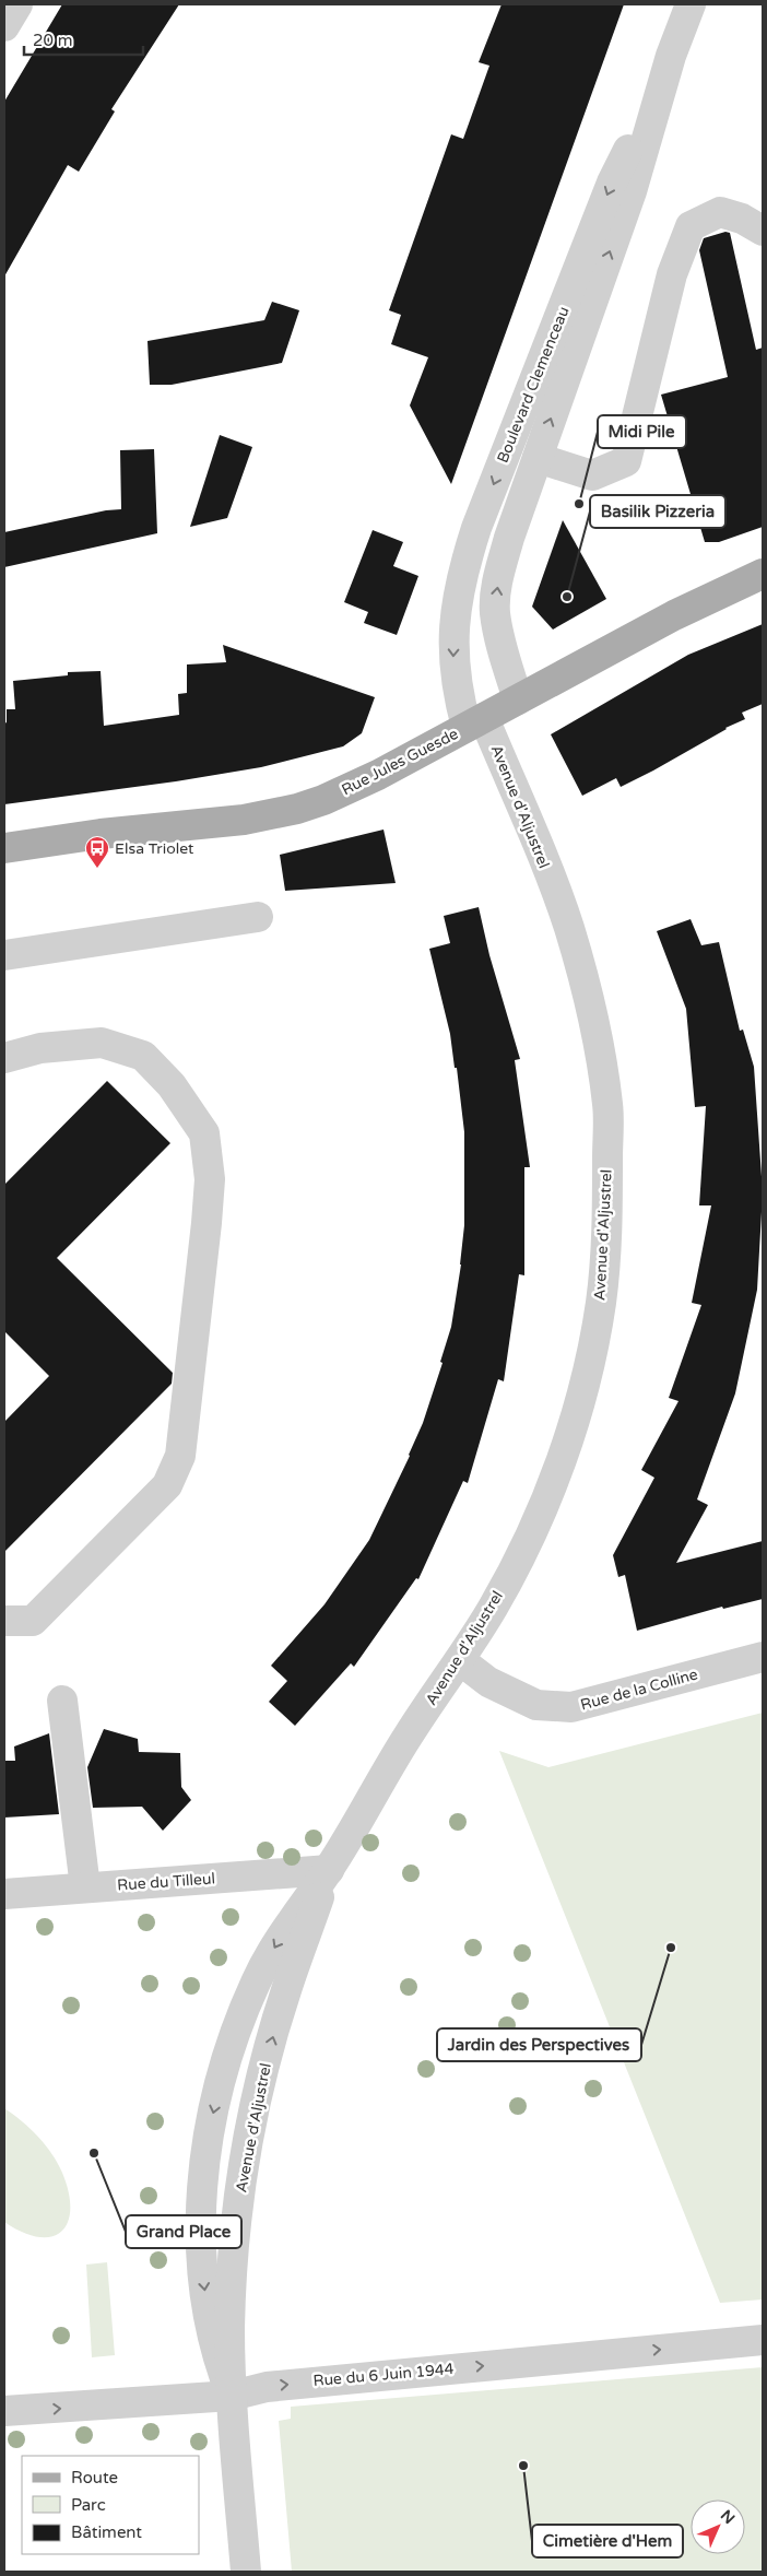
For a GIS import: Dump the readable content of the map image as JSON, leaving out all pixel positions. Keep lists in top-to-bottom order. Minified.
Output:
{"streets":{"main road":["Rue Jules Guesde"],"street":["Boulevard Clemenceau","Avenue d'Aljustrel","Rue de la Colline","Rue du Tilleul","Rue du 6 Juin 1944"]},"crossings":[["Boulevard Clemenceau","Rue Jules Guesde"],["Boulevard Clemenceau","Avenue d'Aljustrel"],["Rue Jules Guesde","Avenue d'Aljustrel"],["Avenue d'Aljustrel","Rue de la Colline"],["Avenue d'Aljustrel","Rue du Tilleul"],["Avenue d'Aljustrel","Rue du 6 Juin 1944"]],"one_way":["Rue du 6 Juin 1944"],"places":{"other":["Midi Pile","Basilik Pizzeria","Jardin des Perspectives","Grand Place","Cimetière d'Hem"],"bus stop":["Elsa Triolet"]},"legend":["Route","Parc","Bâtiment"],"scale_bar":"20 m","north":"top right"}
